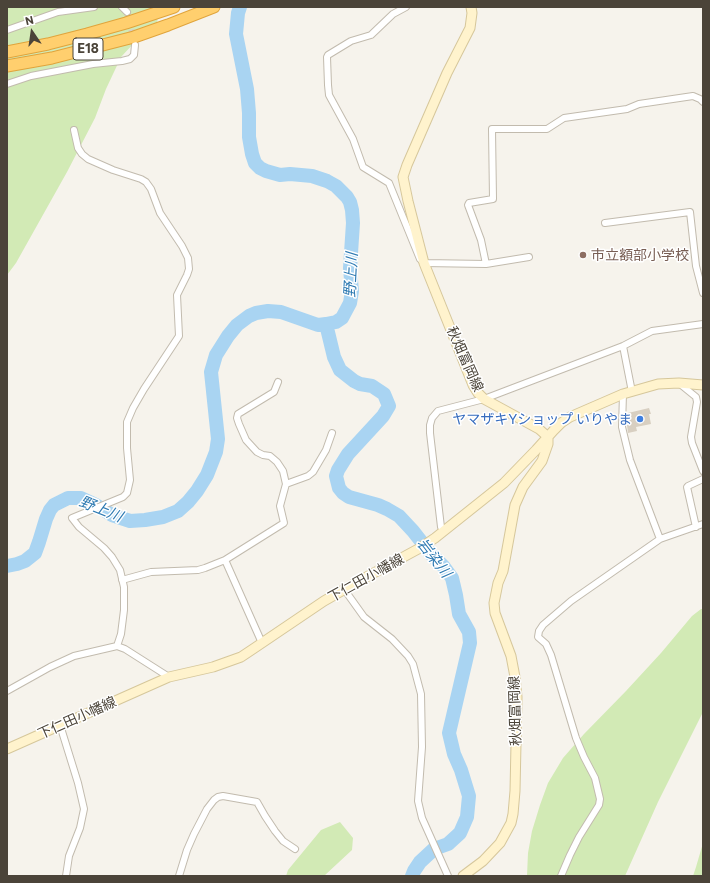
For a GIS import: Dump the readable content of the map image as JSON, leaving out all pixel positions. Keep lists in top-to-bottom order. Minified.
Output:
{"streets":{"highway":["E18"],"main road":["秋畑富岡線","下仁田小幡線"]},"crossings":[["秋畑富岡線","下仁田小幡線"]],"water":["野上川","岩染川"],"places":["市立額部小学校","ヤマザキYショップ いりやま"],"north":"top"}
